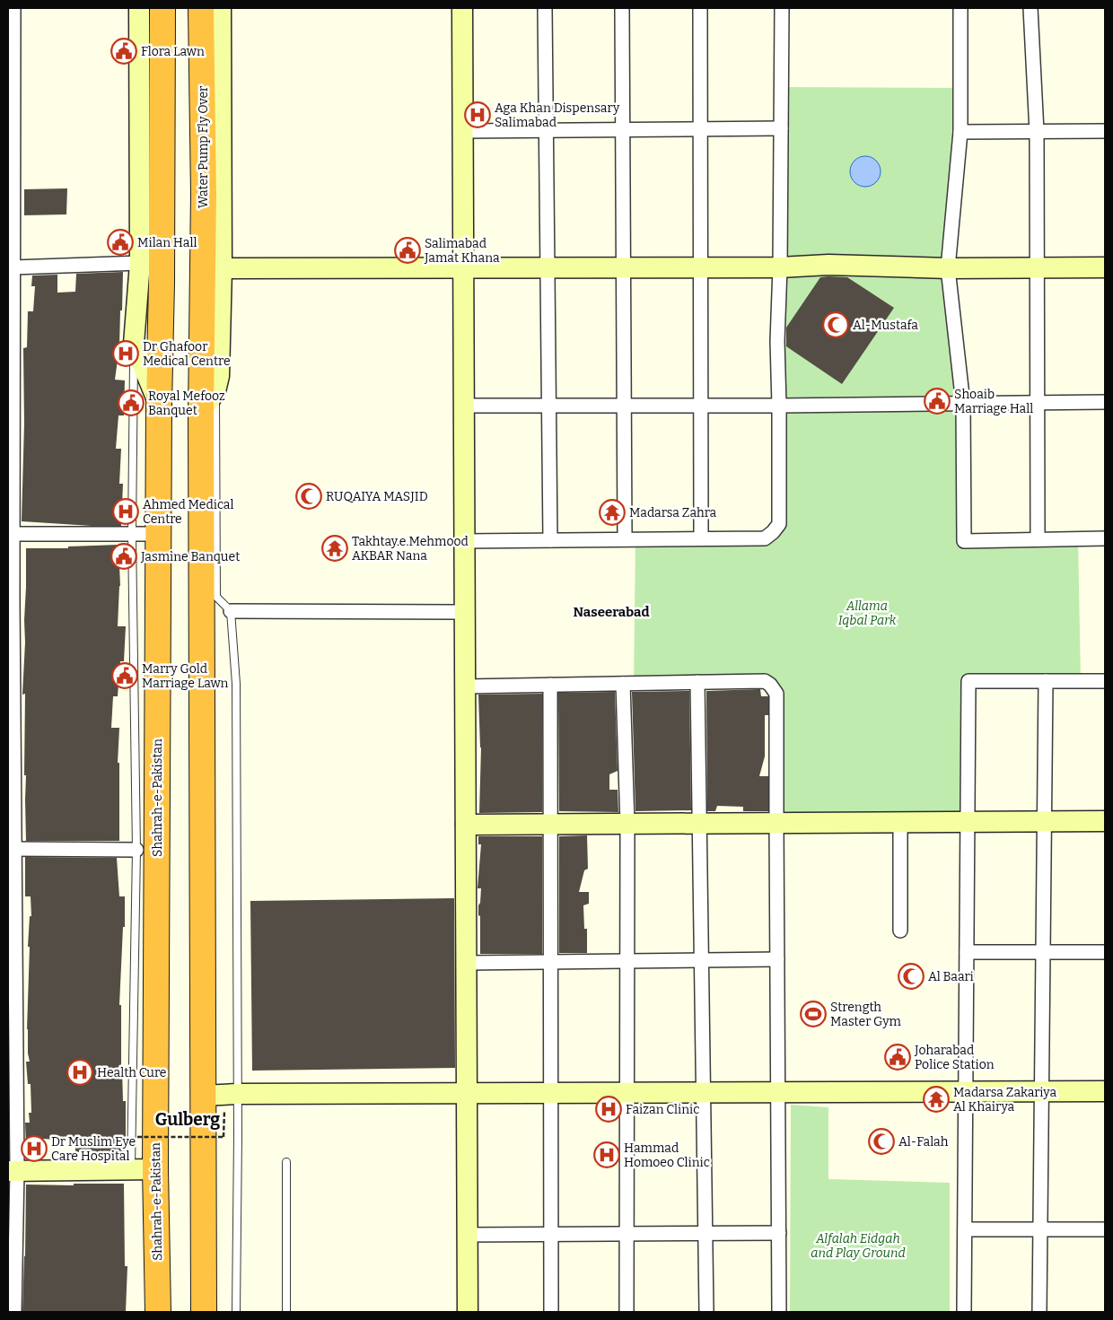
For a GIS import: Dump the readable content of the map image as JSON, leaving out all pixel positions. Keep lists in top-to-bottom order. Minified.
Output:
{"streets":{"highway":["Water Pump Fly Over","Shahrah-e-Pakistan"]},"districts":["Naseerabad","Gulberg"],"parks":["Allama Iqbal Park","Alfalah Eidgah and Play Ground"],"places":{"public building":["Flora Lawn","Milan Hall","Salimabad Jamat Khana","Shoaib Marriage Hall","Royal Mefooz Banquet","Jasmine Banquet","Marry Gold Marriage Lawn","Joharabad Police Station"],"hospital":["Aga Khan Dispensary Salimabad","Dr Ghafoor Medical Centre","Ahmed Medical Centre","Health Cure","Faizan Clinic","Dr Muslim Eye Care Hospital","Hammad Homoeo Clinic"],"mosque":["Al-Mustafa","RUQAIYA MASJID","Al Baari","Al-Falah"],"temple":["Madarsa Zahra","Takhtay.e.Mehmood AKBAR Nana","Madarsa Zakariya Al Khairya"],"sports":["Strength Master Gym"]}}
